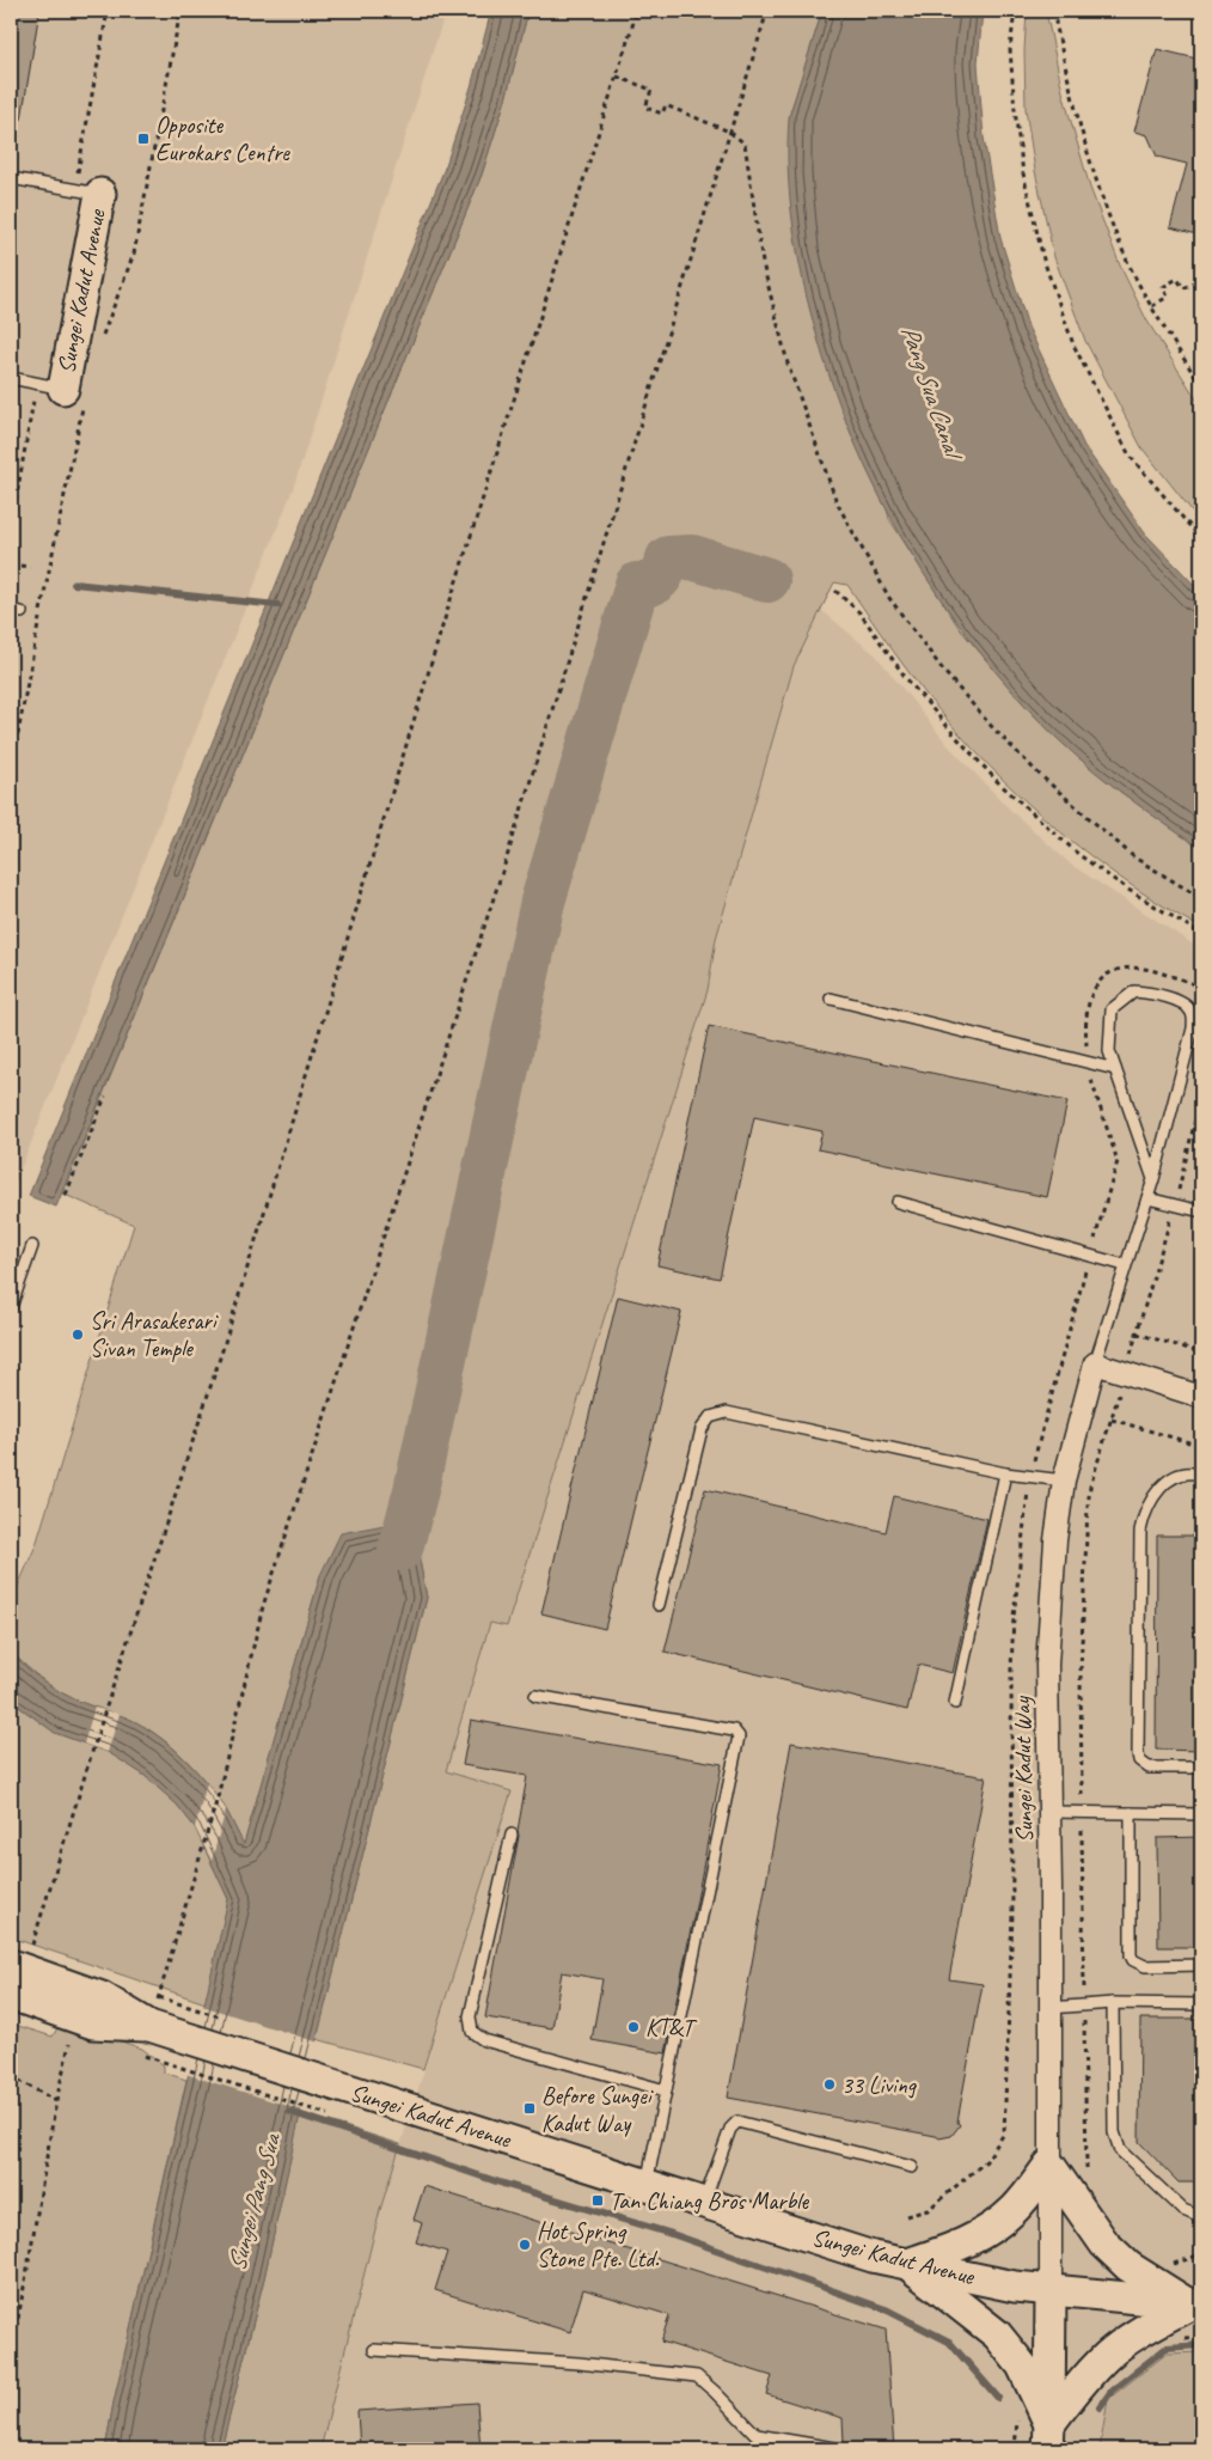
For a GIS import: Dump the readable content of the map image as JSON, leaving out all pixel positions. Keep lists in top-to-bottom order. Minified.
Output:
{"streets":{"street":["Sungei Kadut Avenue","Sungei Kadut Way"]},"crossings":[["Sungei Kadut Avenue","Sungei Kadut Way"]],"water":["Pang Sua Canal","Sungei Pang Sua"],"places":{"transit":["Opposite Eurokars Centre","Before Sungei Kadut Way","Tan Chiang Bros Marble"],"other":["Sri Arasakesari Sivan Temple","KT&T","33 Living","Hot Spring Stone Pte. Ltd."]}}
